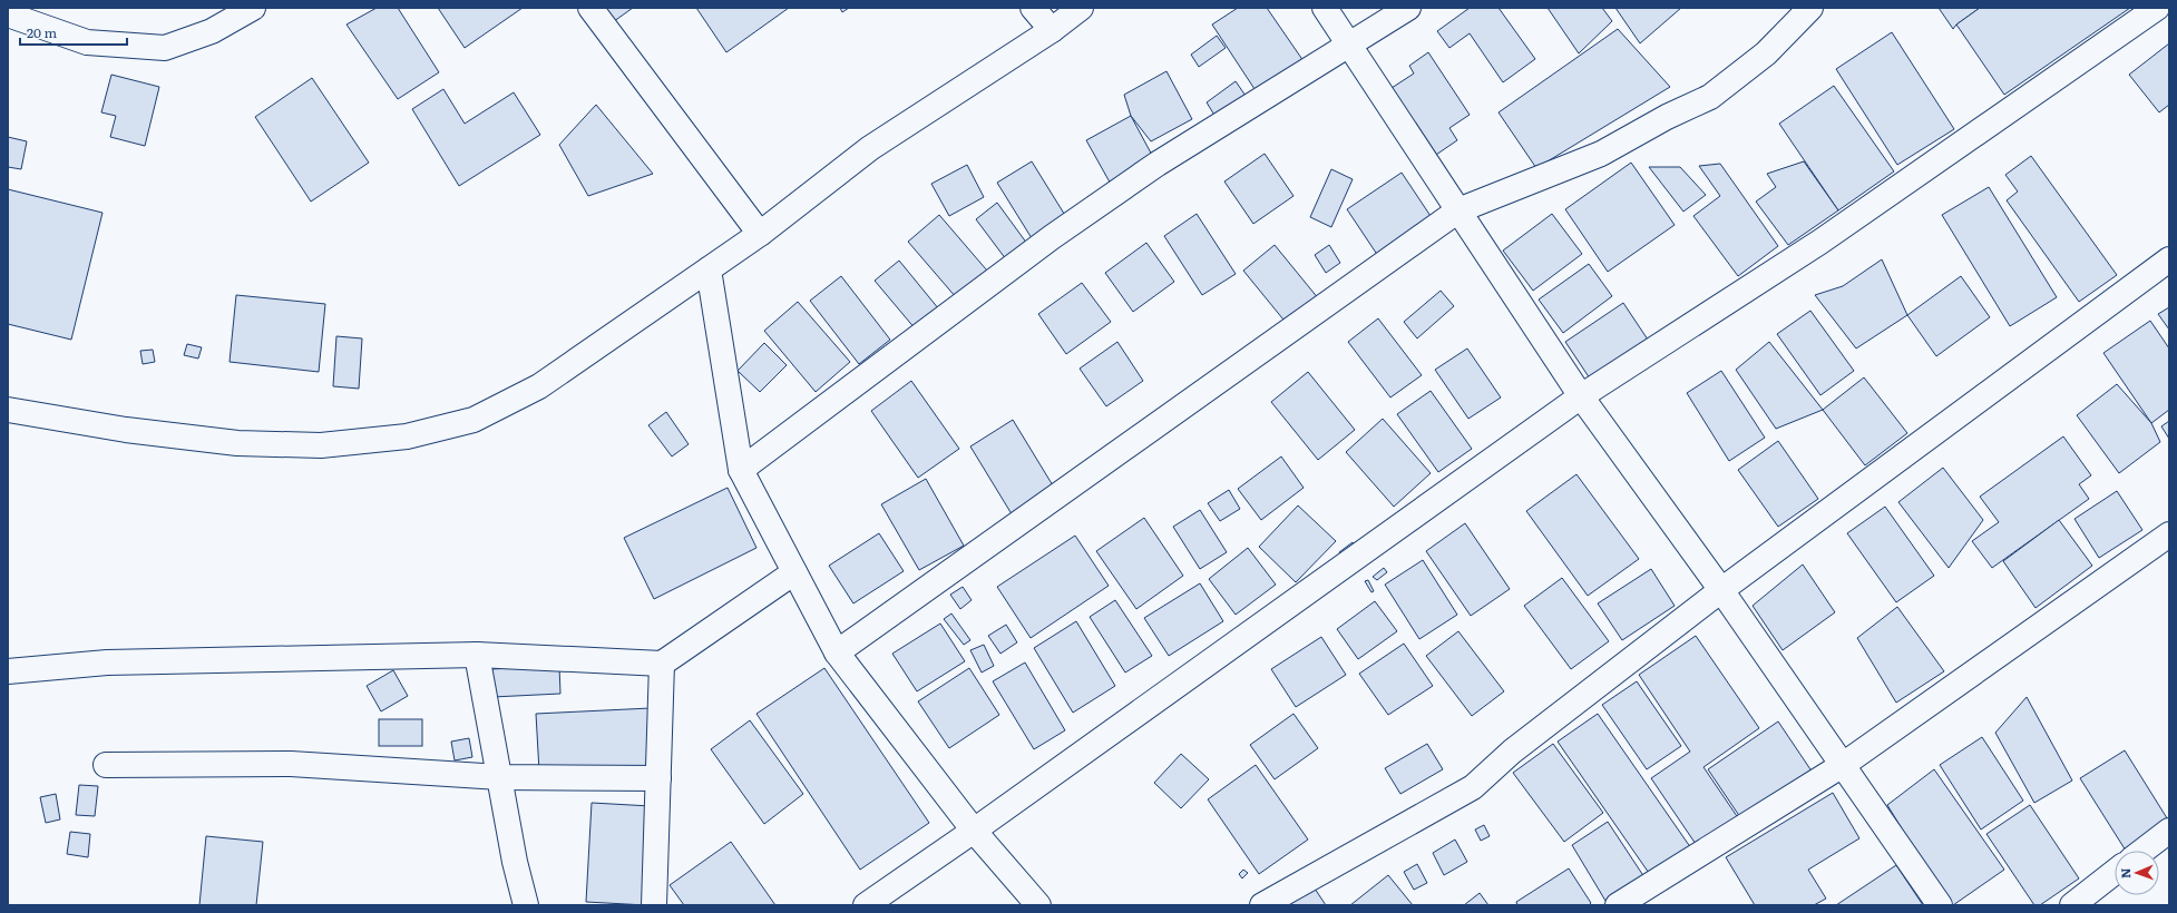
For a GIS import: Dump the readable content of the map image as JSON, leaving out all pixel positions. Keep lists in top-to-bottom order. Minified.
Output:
{"scale_bar":"20 m","north":"left"}
